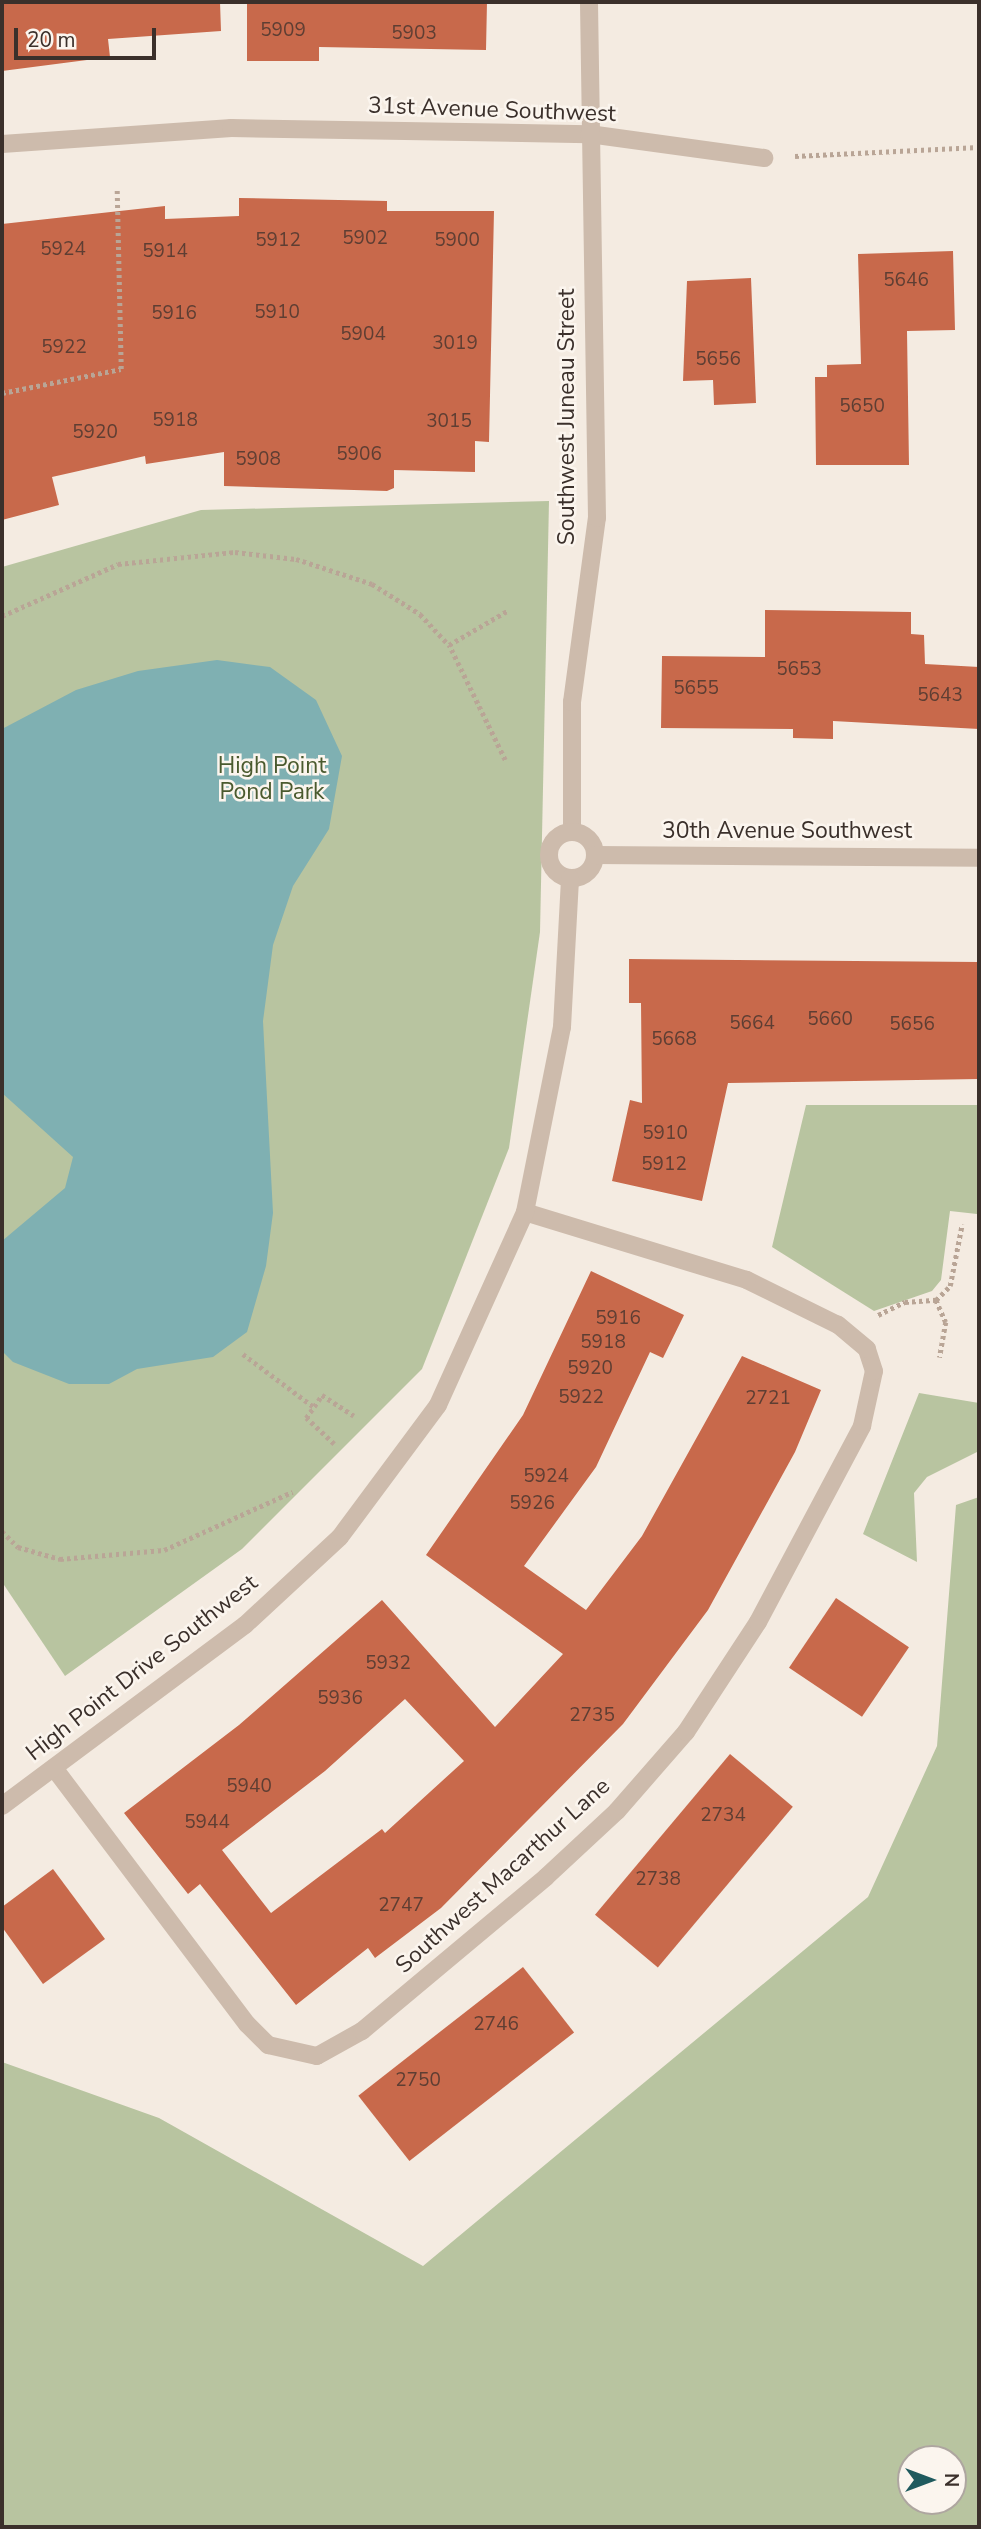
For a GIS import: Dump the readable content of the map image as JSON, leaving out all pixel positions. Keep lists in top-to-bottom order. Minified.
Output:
{"streets":{"street":["31st Avenue Southwest","Southwest Juneau Street","30th Avenue Southwest","High Point Drive Southwest","Southwest Macarthur Lane"]},"crossings":[["31st Avenue Southwest","Southwest Juneau Street"],["Southwest Juneau Street","30th Avenue Southwest"],["Southwest Juneau Street","High Point Drive Southwest"],["30th Avenue Southwest","High Point Drive Southwest"],["High Point Drive Southwest","Southwest Macarthur Lane"]],"parks":["High Point Pond Park"],"house_numbers":["5909","5903","5902","5912","5900","5924","5914","5646","5910","5916","5904","3019","5922","5656","5650","5918","3015","5920","5906","5908","5653","5655","5643","5660","5664","5656","5668","5910","5912","5916","5918","5920","5922","2721","5924","5926","5932","5936","2735","5940","2734","5944","2738","2747","2746","2750"],"scale_bar":"20 m","north":"right"}
